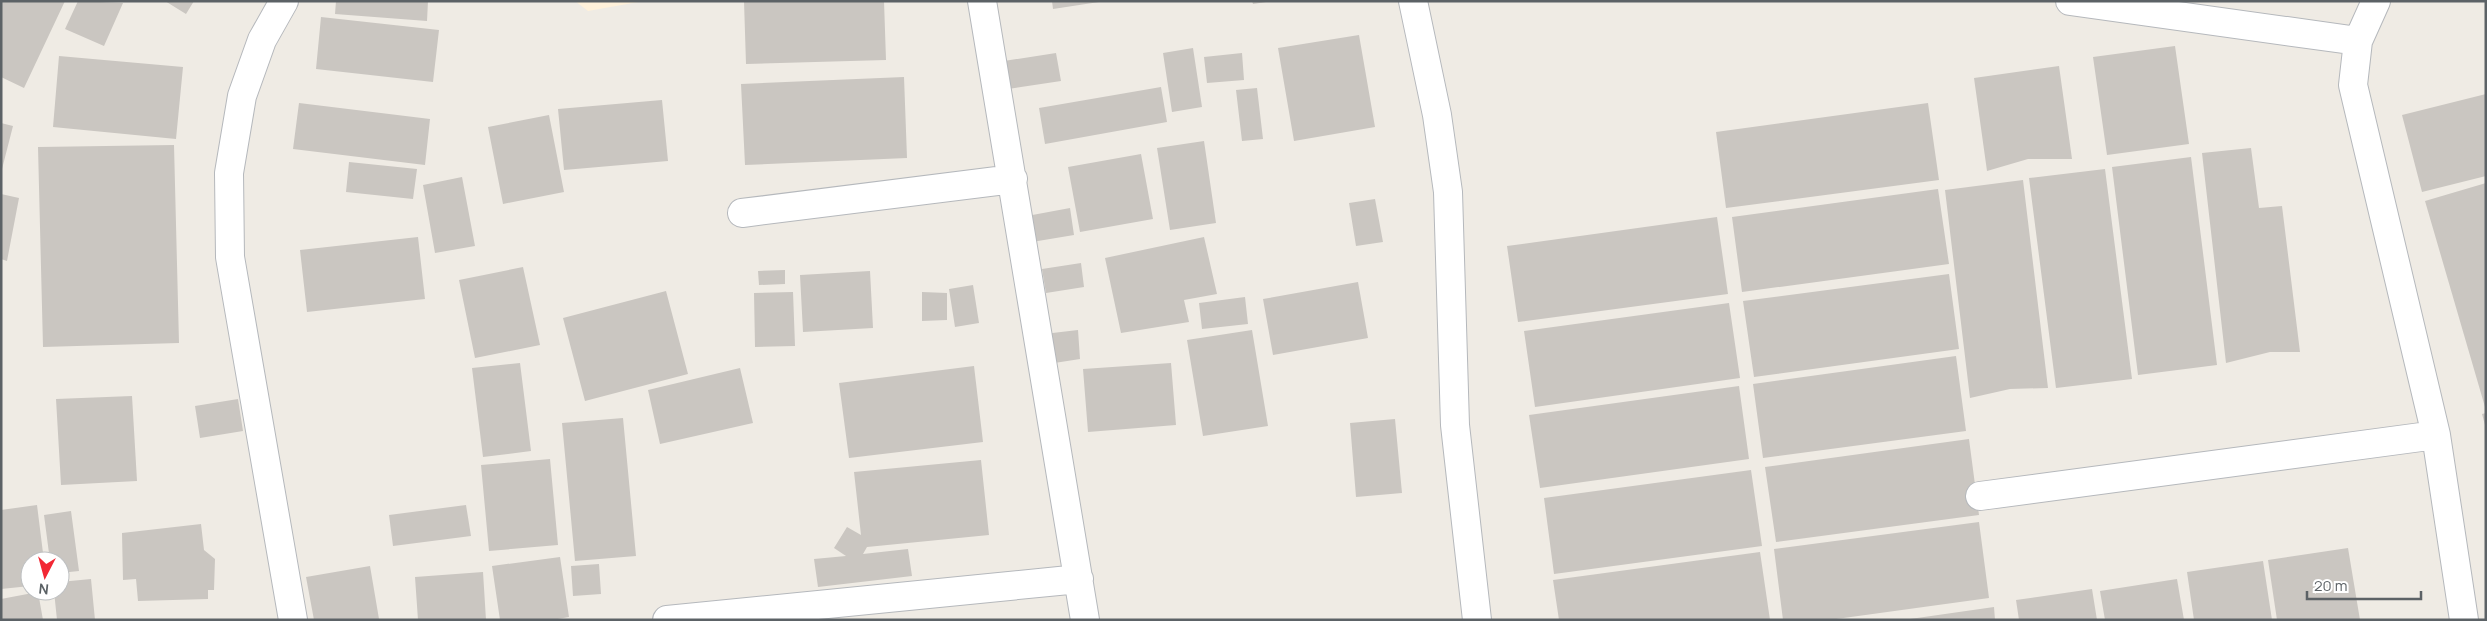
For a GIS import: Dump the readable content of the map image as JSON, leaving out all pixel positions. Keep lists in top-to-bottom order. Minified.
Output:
{"scale_bar":"20 m","north":"bottom"}
